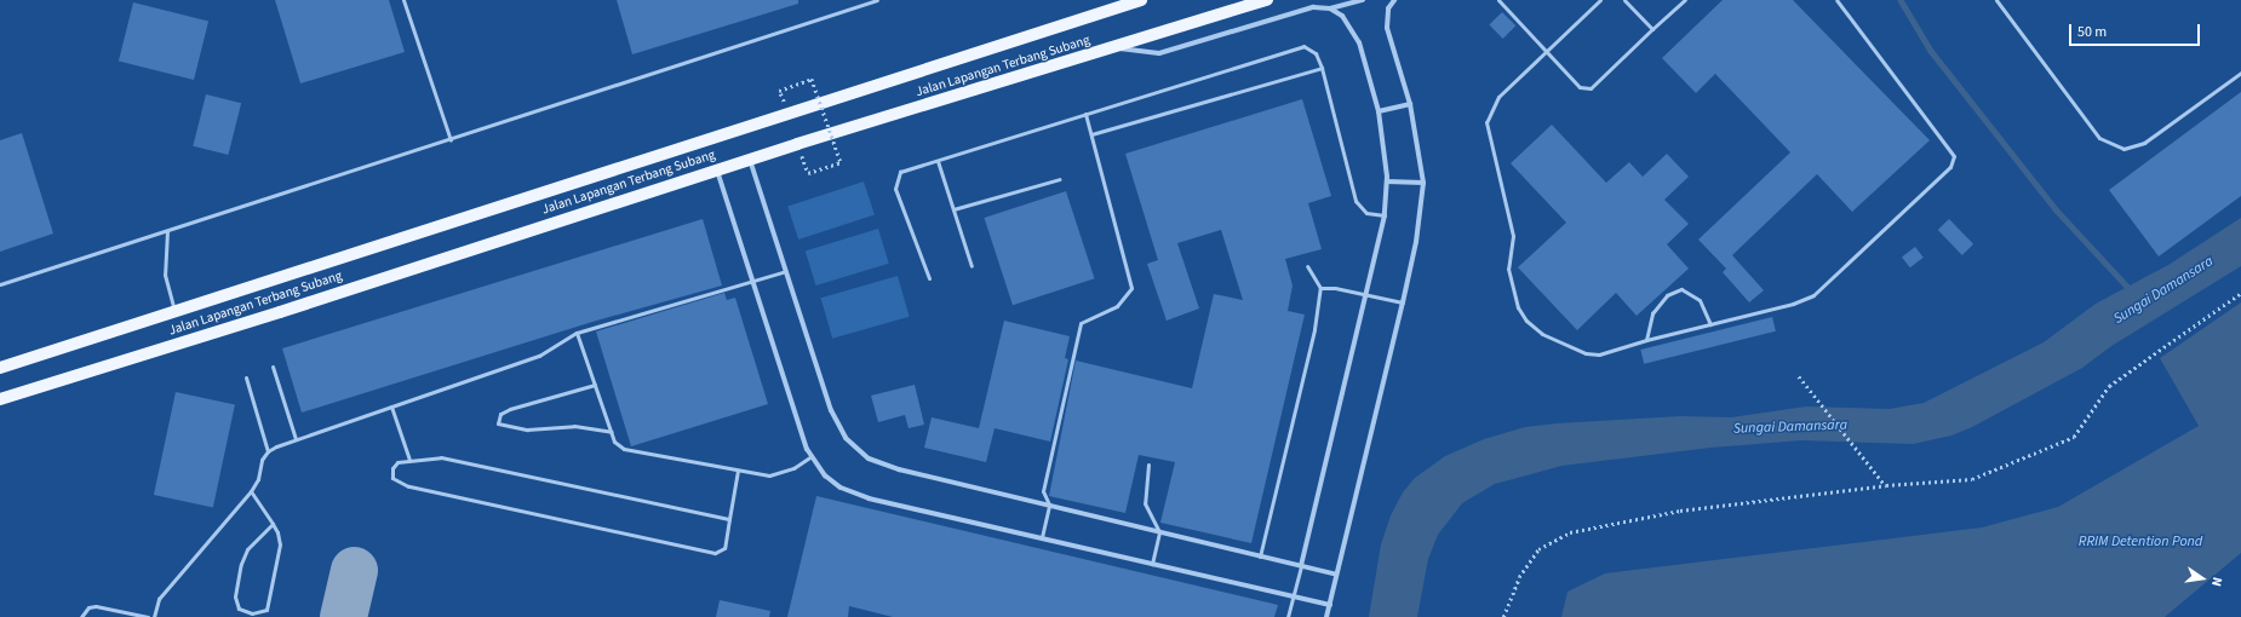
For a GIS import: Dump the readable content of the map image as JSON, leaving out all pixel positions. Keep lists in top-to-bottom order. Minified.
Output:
{"streets":{"main road":["Jalan Lapangan Terbang Subang"]},"water":["Sungai Damansara","RRIM Detention Pond"],"scale_bar":"50 m","north":"right"}
